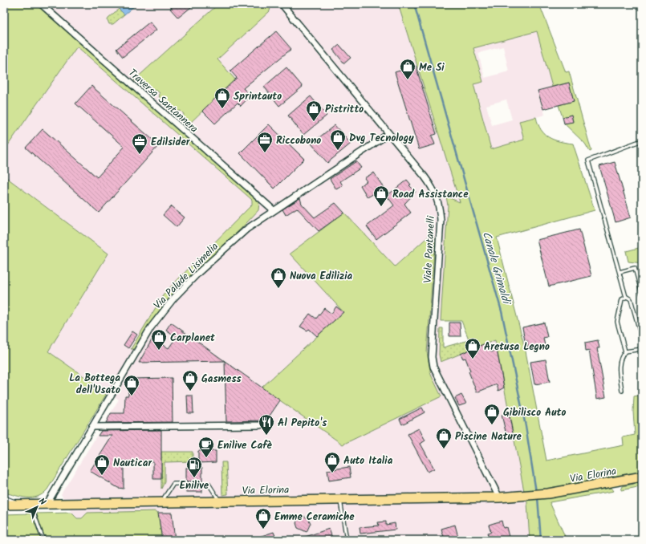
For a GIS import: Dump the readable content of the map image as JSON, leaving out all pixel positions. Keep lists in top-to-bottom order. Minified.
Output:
{"streets":{"main road":["Via Elorina"],"street":["Traversa Santannera","Viale Pantanelli","Via Palude Lisimelia"]},"crossings":[["Traversa Santannera","Via Palude Lisimelia"],["Viale Pantanelli","Via Palude Lisimelia"],["Viale Pantanelli","Via Elorina"],["Via Palude Lisimelia","Via Elorina"]],"water":["Canale Grimaldi"],"places":{"shop":["Me Si","Sprintauto","Pistritto","Dvg Tecnology","Road Assistance","Nuova Edilizia","Carplanet","Aretusa Legno","Gasmess","La Bottega dell'Usato","Gibilisco Auto","Piscine Nature","Auto Italia","Nauticar","Emme Ceramiche"],"office":["Riccobono","Edilsider"],"restaurant":["Al Pepito's"],"cafe":["Enilive Cafè"],"fuel station":["Enilive"]},"north":"top right"}
